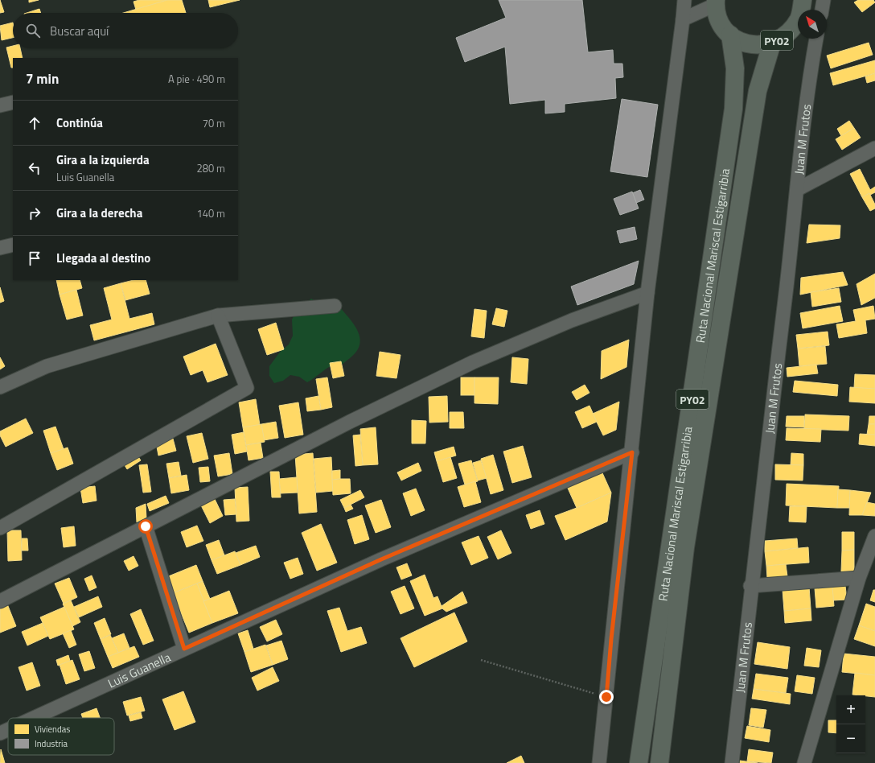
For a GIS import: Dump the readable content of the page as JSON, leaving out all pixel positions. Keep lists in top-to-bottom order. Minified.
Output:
{"streets":{"highway":["PY02","Ruta Nacional Mariscal Estigarribia"],"street":["Juan M Frutos","Luis Guanella"]},"crossings":[["PY02","Ruta Nacional Mariscal Estigarribia"]],"legend":["Viviendas","Industria"],"north":"top left","page":{"search":"Buscar aquí","heading":["7 min","A pie · 490 m"],"list":[["Continúa","70 m"],["Gira a la izquierda","Luis Guanella","280 m"],["Gira a la derecha","140 m"],"Llegada al destino"],"map_buttons":["+","−"]}}
